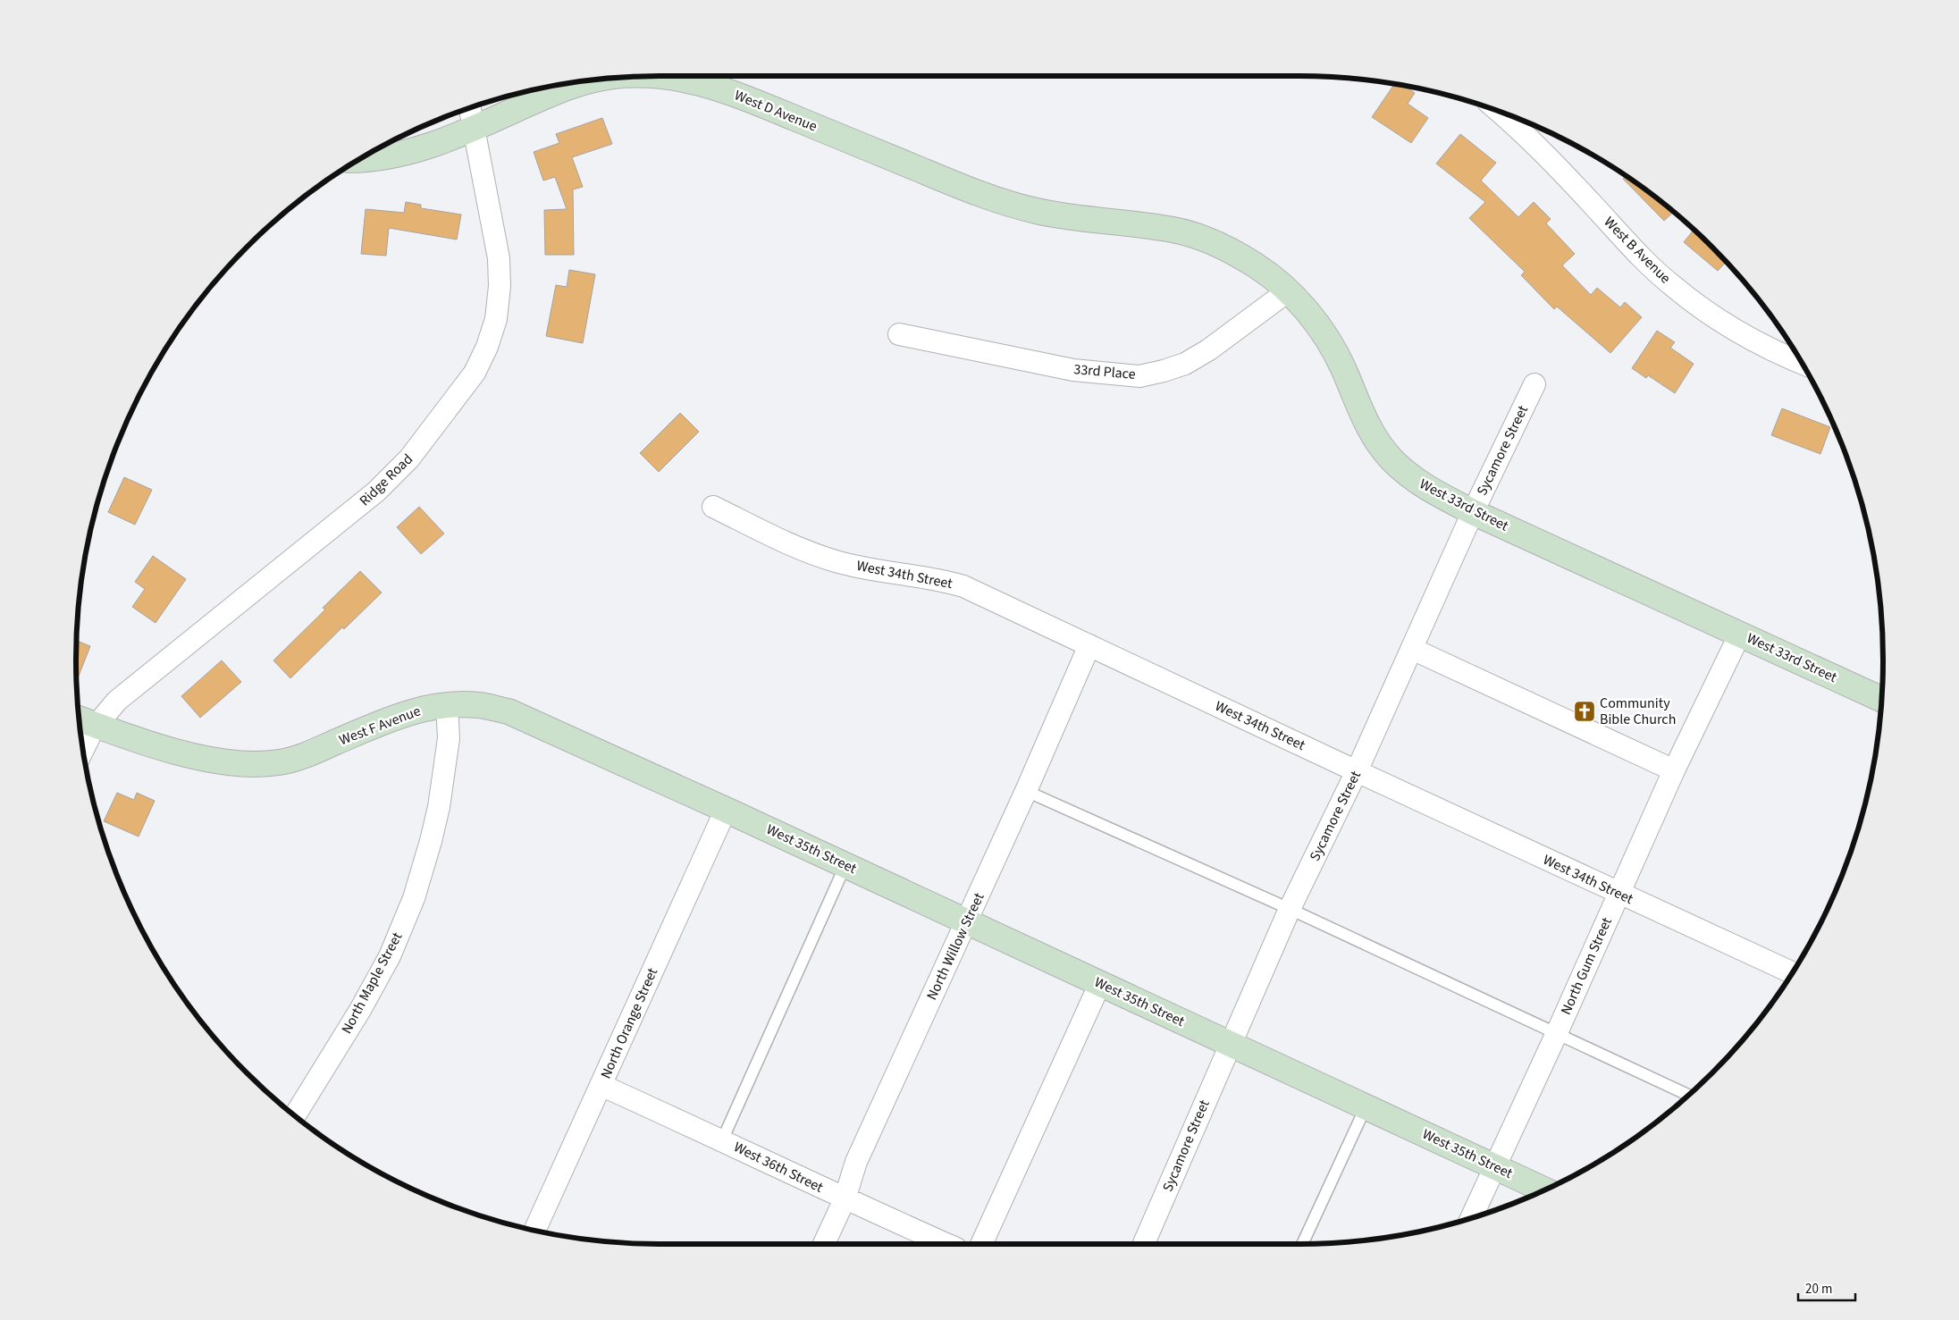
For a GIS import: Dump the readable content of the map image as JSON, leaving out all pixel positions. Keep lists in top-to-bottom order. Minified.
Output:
{"streets":{"street":["West D Avenue","West B Avenue","33rd Place","Sycamore Street","Ridge Road","West 33rd Street","West 34th Street","West F Avenue","West 35th Street","North Willow Street","North Gum Street","North Maple Street","North Orange Street","West 36th Street"]},"crossings":[["West D Avenue","Ridge Road"],["West D Avenue","West 33rd Street"],["33rd Place","West 33rd Street"],["Sycamore Street","West 33rd Street"],["Sycamore Street","West 34th Street"],["Sycamore Street","West 35th Street"],["Ridge Road","West F Avenue"],["West 33rd Street","North Gum Street"],["West 34th Street","North Willow Street"],["West 34th Street","North Gum Street"],["West F Avenue","West 35th Street"],["West F Avenue","North Maple Street"],["West F Avenue","North Orange Street"],["West 35th Street","North Willow Street"],["West 35th Street","North Gum Street"],["West 35th Street","North Orange Street"],["North Willow Street","West 36th Street"],["North Orange Street","West 36th Street"]],"places":{"church":["Community Bible Church"]},"scale_bar":"20 m"}
